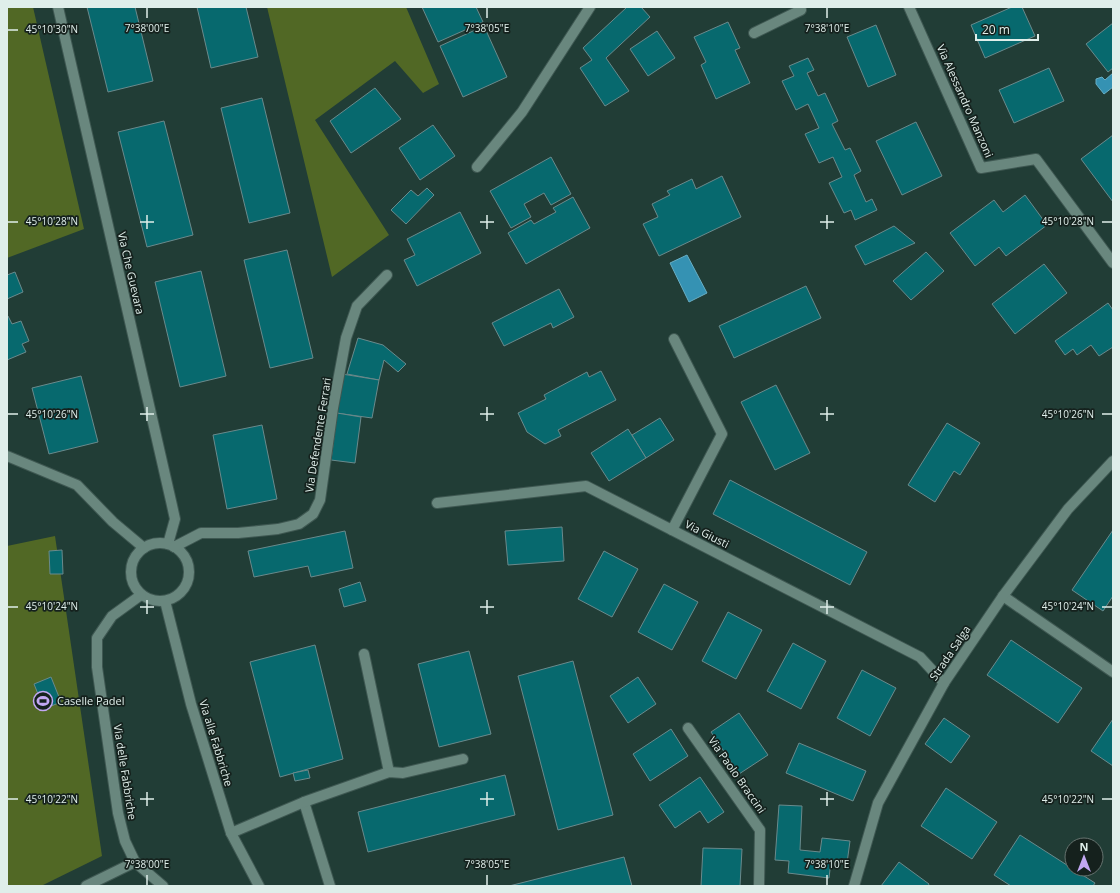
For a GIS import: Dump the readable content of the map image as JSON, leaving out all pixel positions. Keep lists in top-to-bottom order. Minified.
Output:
{"streets":{"street":["Via Alessandro Manzoni","Via Che Guevara","Via Defendente Ferrari","Via Giusti","Strada Salga","Via alle Fabbriche","Via delle Fabbriche","Via Paolo Braccini"]},"crossings":[["Via Che Guevara","Via Defendente Ferrari"],["Via Che Guevara","Via alle Fabbriche"],["Via Che Guevara","Via delle Fabbriche"],["Via Defendente Ferrari","Via alle Fabbriche"],["Via Defendente Ferrari","Via delle Fabbriche"],["Via Giusti","Strada Salga"],["Via alle Fabbriche","Via delle Fabbriche"]],"places":{"sports":["Caselle Padel"]},"scale_bar":"20 m","north":"top","coordinates":["7°38'00\"E","7°38'05\"E","7°38'10\"E","45°10'30\"N","45°10'28\"N","45°10'26\"N","45°10'24\"N","45°10'22\"N"]}
